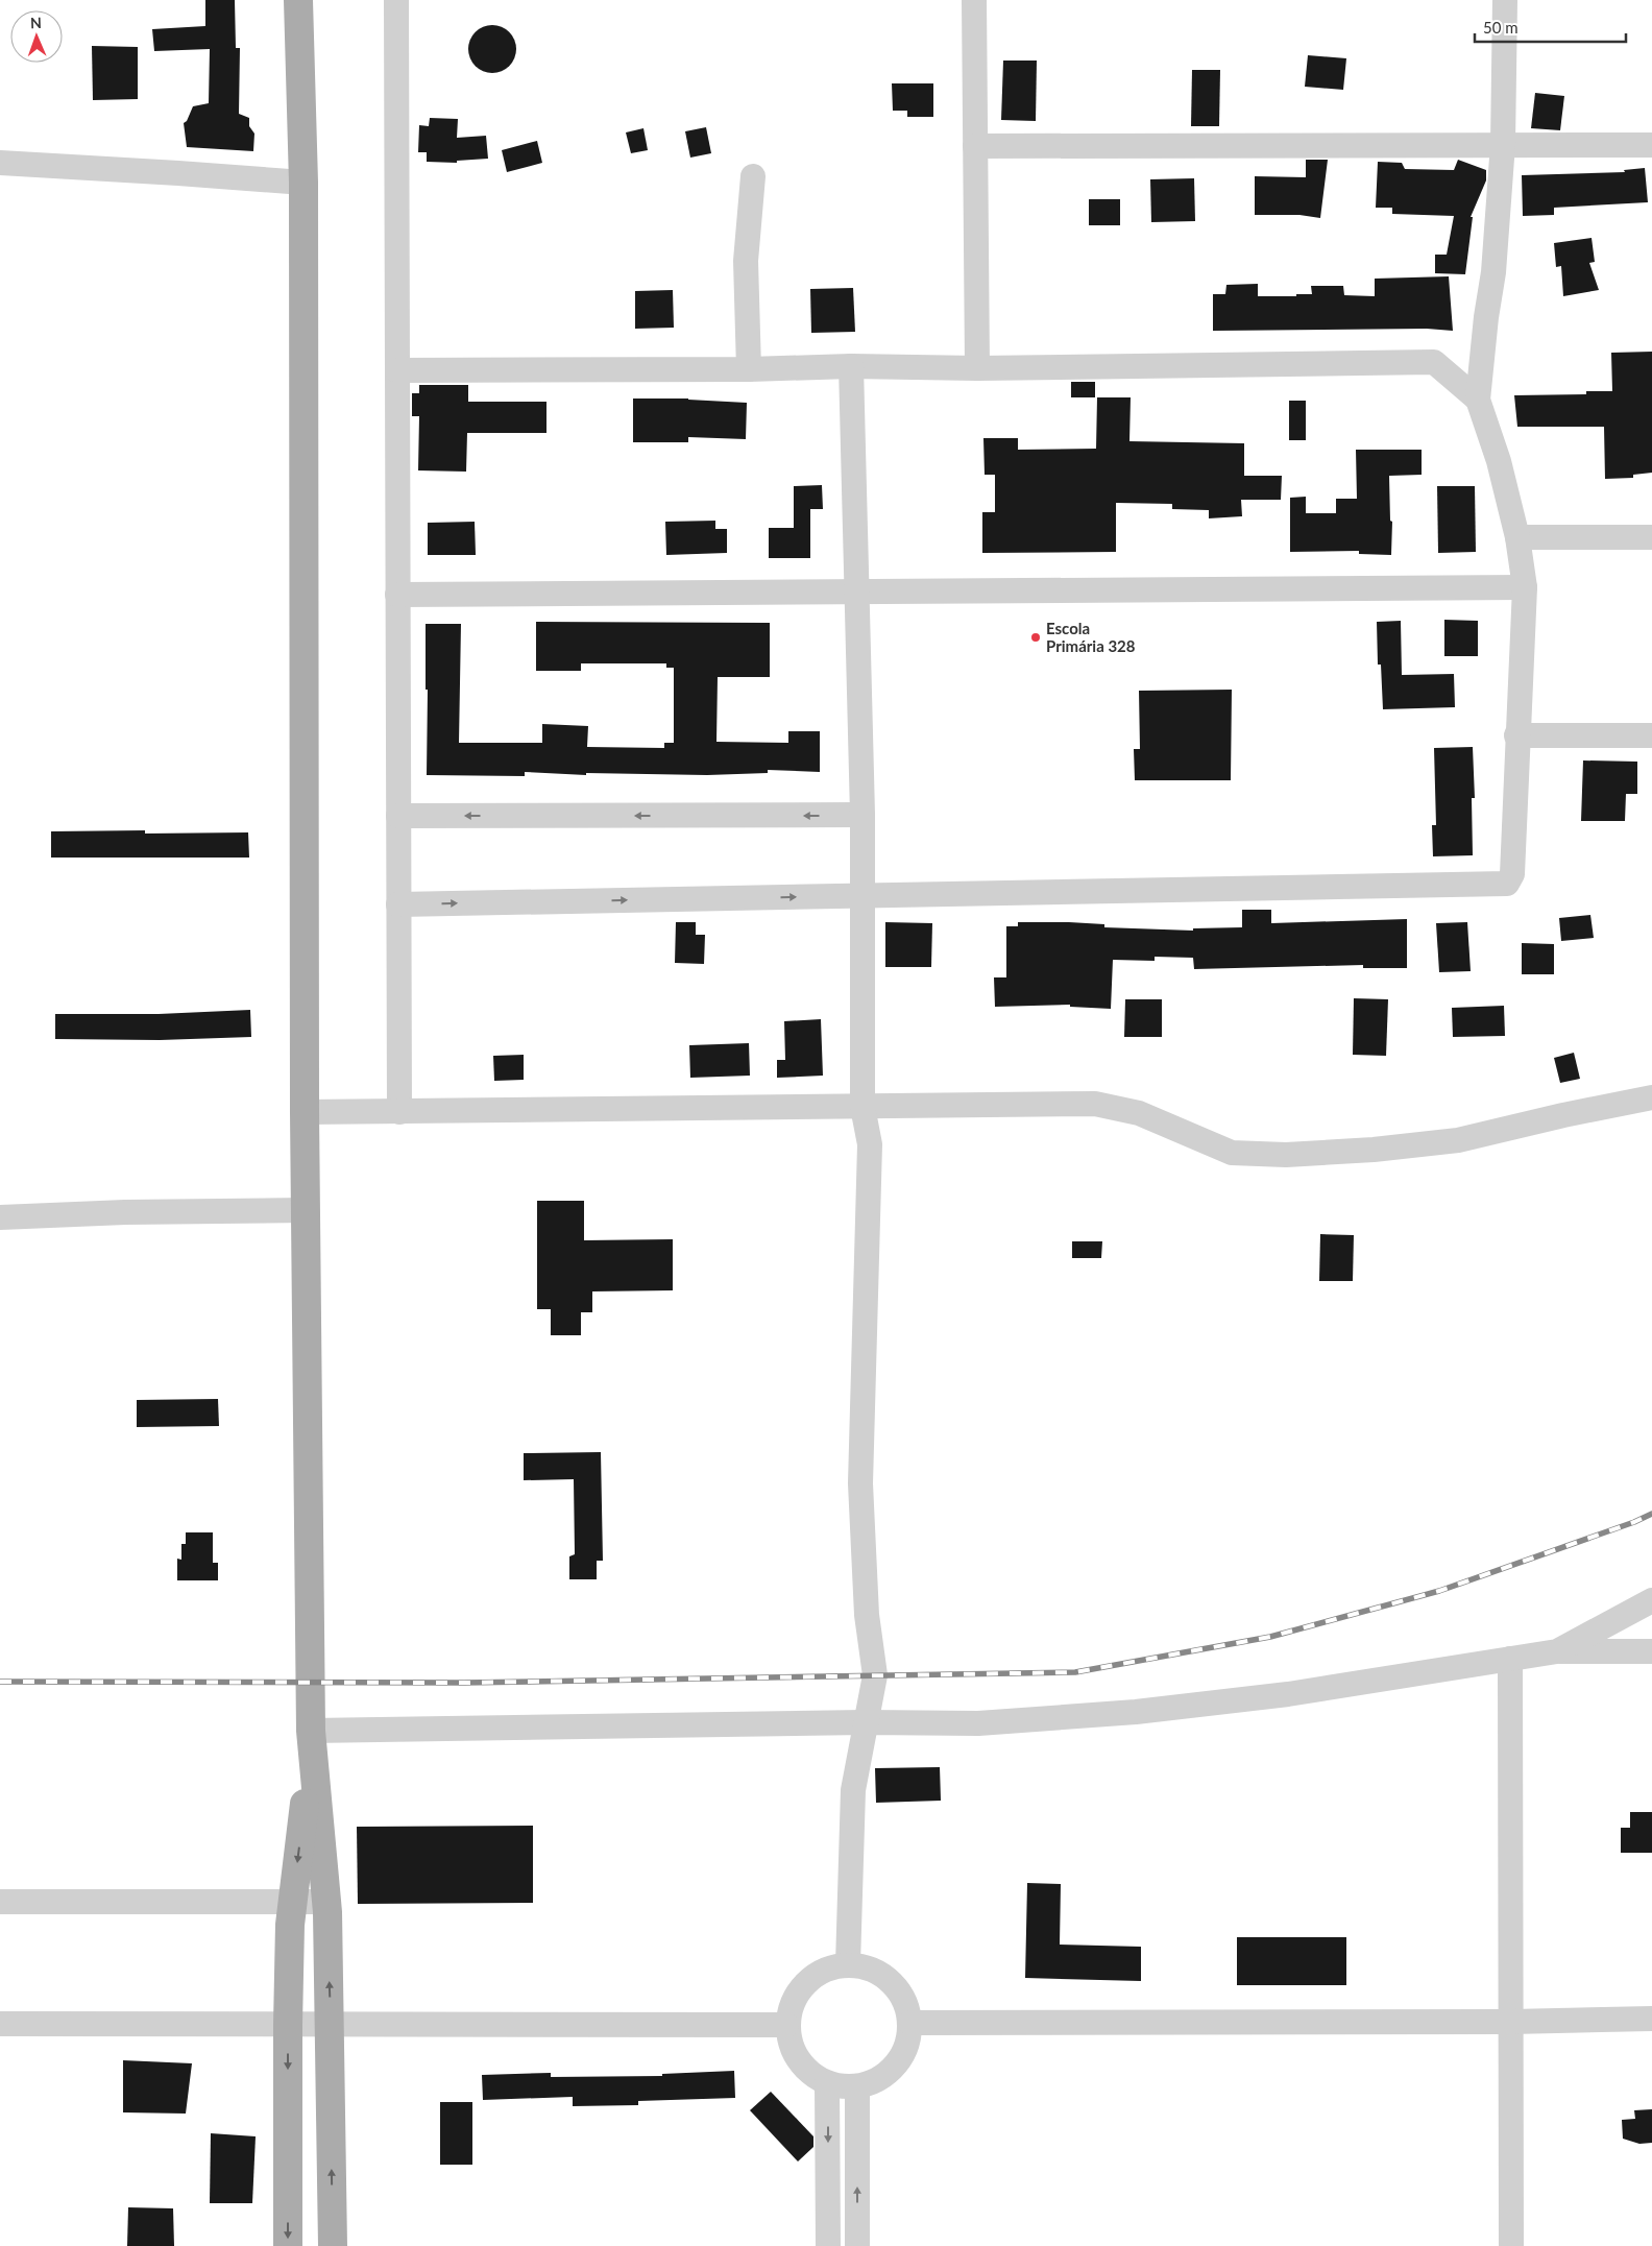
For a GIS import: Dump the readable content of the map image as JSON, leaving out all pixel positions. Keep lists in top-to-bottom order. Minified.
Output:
{"places":["Escola Primária 328"],"scale_bar":"50 m","north":"top"}
